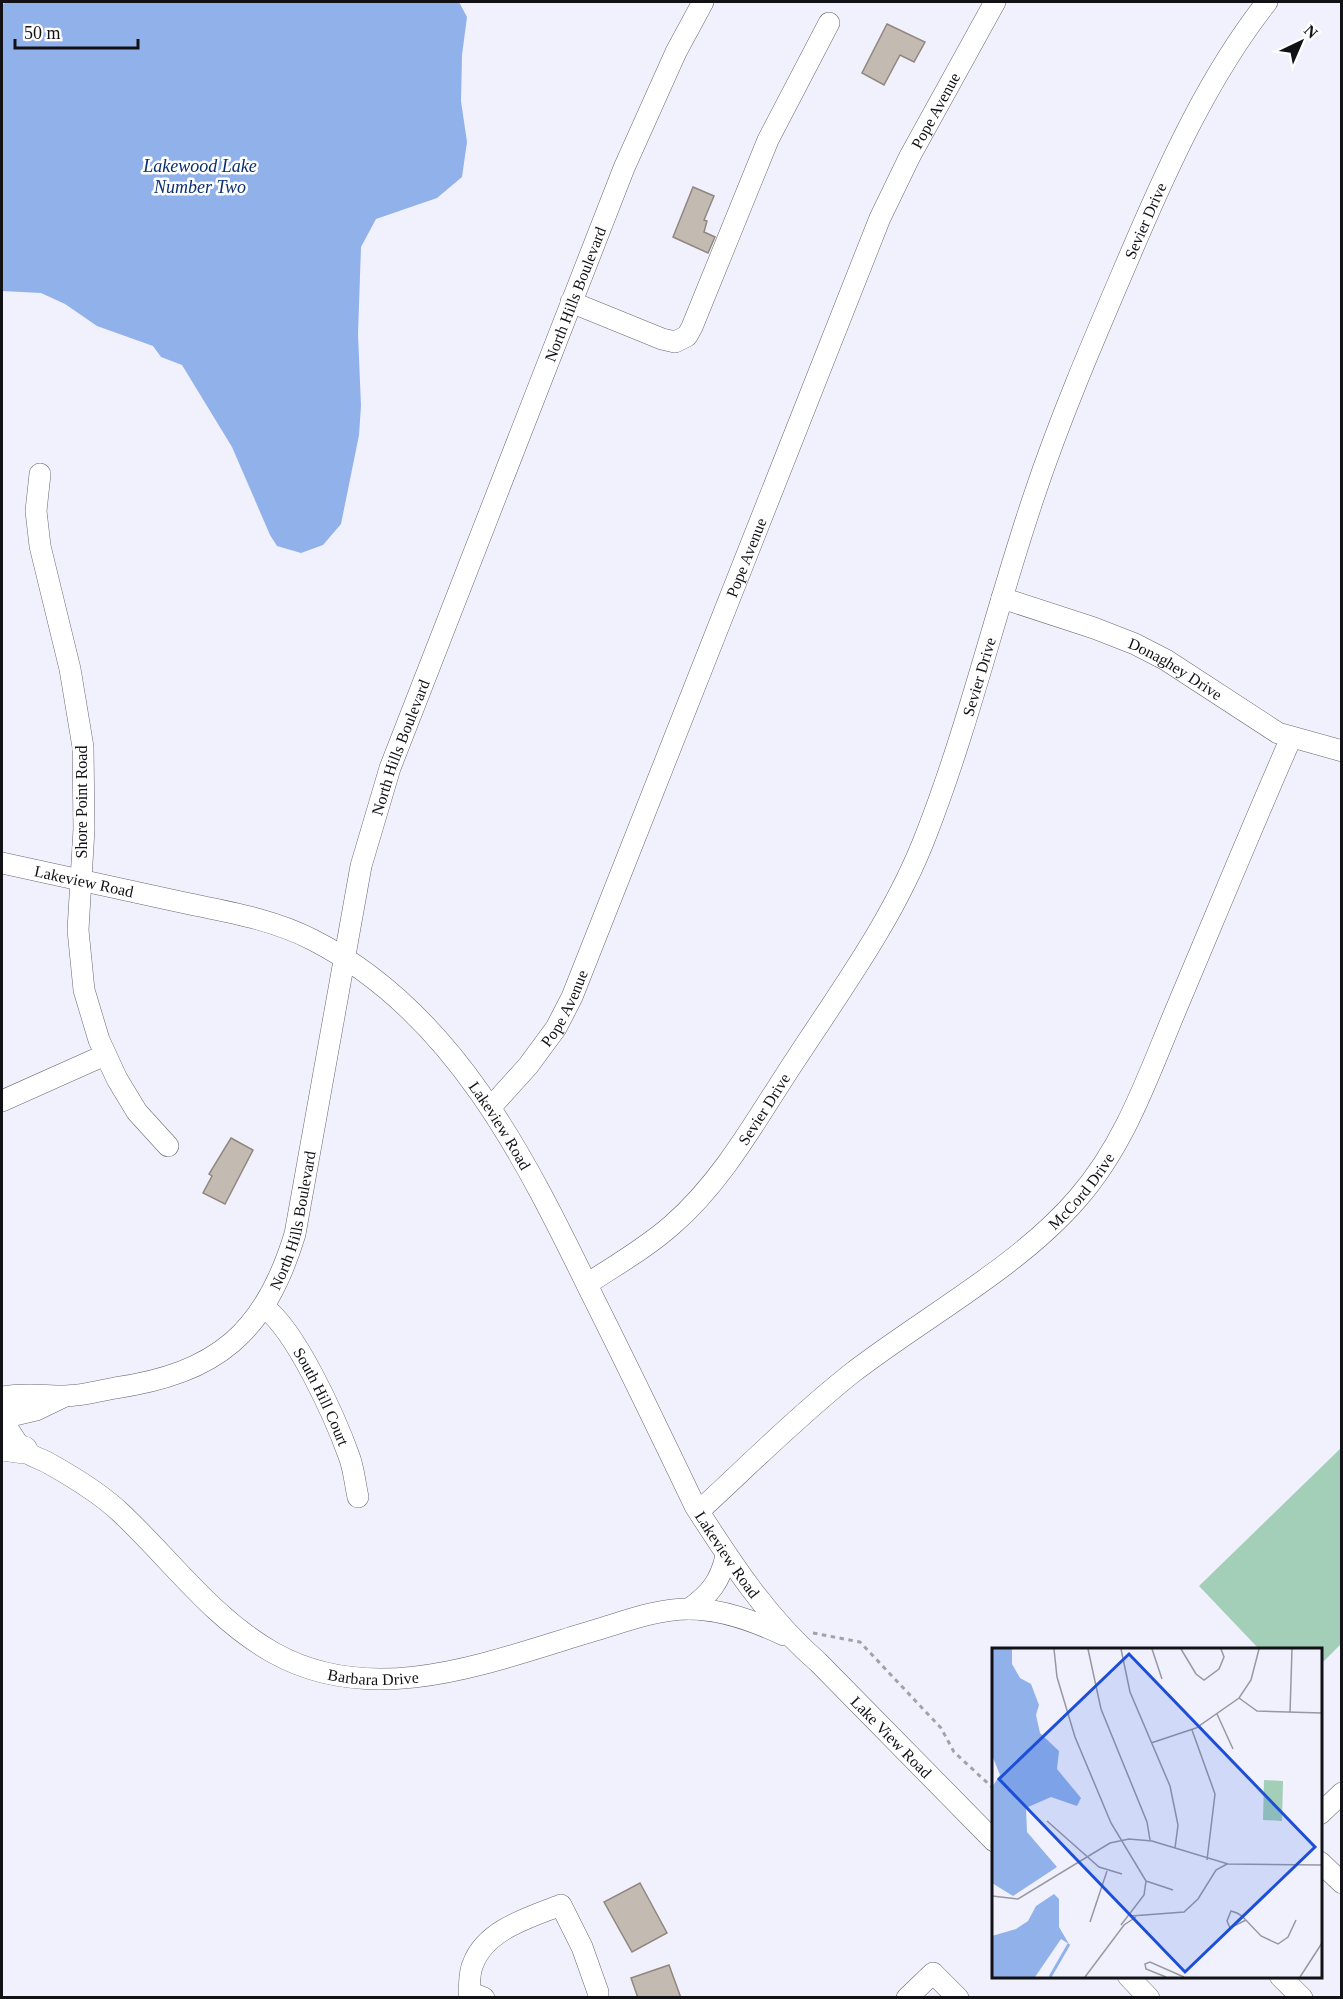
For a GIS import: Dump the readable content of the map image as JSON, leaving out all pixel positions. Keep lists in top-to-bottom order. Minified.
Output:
{"streets":{"street":["Pope Avenue","Sevier Drive","North Hills Boulevard","Donaghey Drive","Shore Point Road","Lakeview Road","McCord Drive","South Hill Court","Barbara Drive","Lake View Road"]},"crossings":[["Pope Avenue","Lakeview Road"],["Sevier Drive","Donaghey Drive"],["Sevier Drive","Lakeview Road"],["North Hills Boulevard","Lakeview Road"],["North Hills Boulevard","South Hill Court"],["Donaghey Drive","McCord Drive"],["Shore Point Road","Lakeview Road"],["Lakeview Road","McCord Drive"],["Lakeview Road","Barbara Drive"],["Lakeview Road","Lake View Road"],["Barbara Drive","Lake View Road"]],"water":["Lakewood Lake Number Two"],"scale_bar":"50 m","north":"top right"}
